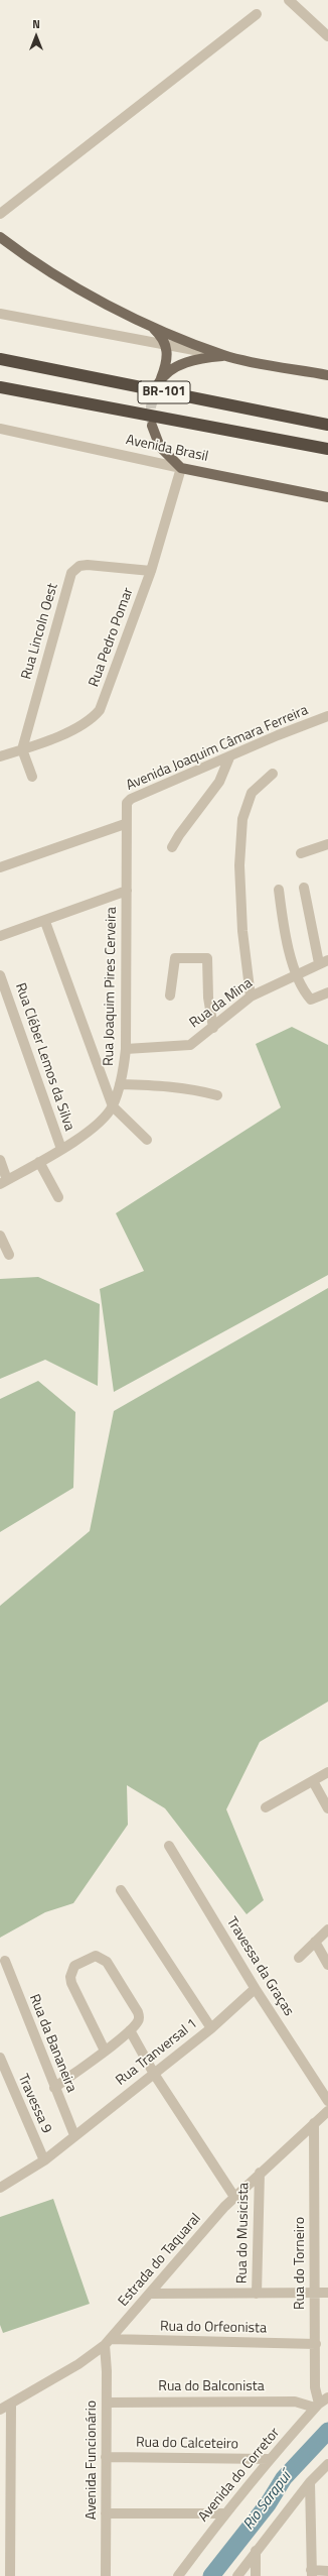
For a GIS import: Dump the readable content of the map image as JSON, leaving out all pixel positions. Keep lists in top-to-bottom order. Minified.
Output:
{"streets":{"highway":["BR-101","Avenida Brasil"],"street":["Rua Lincoln Oest","Rua Pedro Pomar","Avenida Joaquim Câmara Ferreira","Rua Joaquim Pires Cerveira","Rua da Mina","Rua Cléber Lemos da Silva","Travessa da Graças","Rua da Bananeira","Rua Tranversal 1","Travessa 9","Rua do Musicista","Estrada do Taquaral","Rua do Torneiro","Rua do Orfeonista","Rua do Balconista","Rua do Calceteiro","Avenida Funcionário","Avenida do Corretor"]},"crossings":[["Avenida Brasil","Rua Pedro Pomar"],["Rua Lincoln Oest","Rua Pedro Pomar"],["Avenida Joaquim Câmara Ferreira","Rua Joaquim Pires Cerveira"],["Rua Joaquim Pires Cerveira","Rua da Mina"],["Rua Joaquim Pires Cerveira","Rua Cléber Lemos da Silva"],["Travessa da Graças","Rua Tranversal 1"],["Rua da Bananeira","Rua Tranversal 1"],["Rua Tranversal 1","Travessa 9"],["Rua do Musicista","Estrada do Taquaral"],["Estrada do Taquaral","Rua do Torneiro"],["Estrada do Taquaral","Rua do Orfeonista"],["Estrada do Taquaral","Avenida Funcionário"],["Rua do Torneiro","Rua do Orfeonista"],["Rua do Torneiro","Rua do Balconista"],["Rua do Torneiro","Avenida do Corretor"],["Rua do Orfeonista","Avenida Funcionário"],["Rua do Balconista","Avenida Funcionário"],["Rua do Balconista","Avenida do Corretor"],["Rua do Calceteiro","Avenida Funcionário"],["Rua do Calceteiro","Avenida do Corretor"]],"water":["Rio Sarapuí"],"north":"top"}
